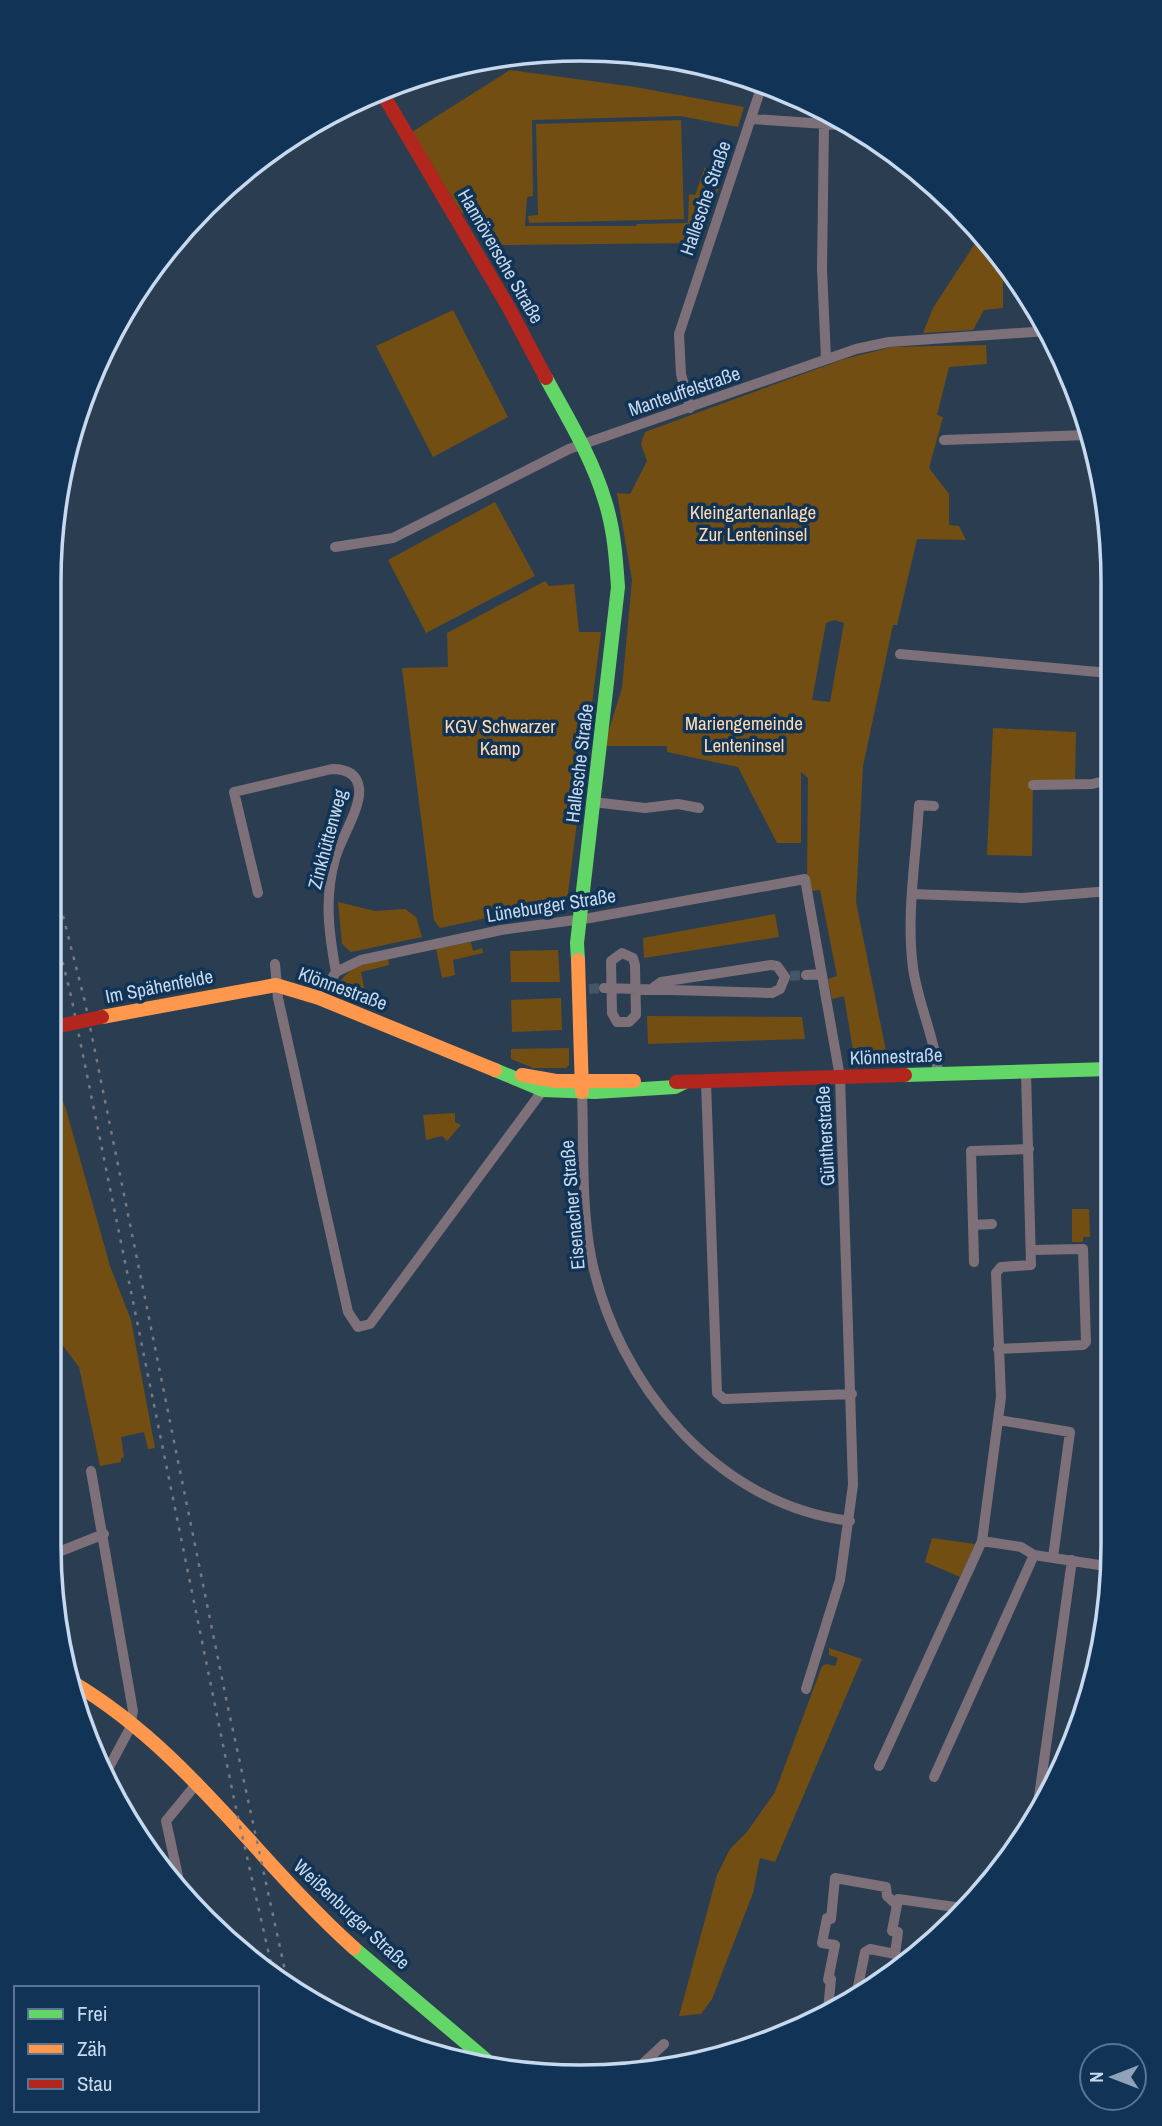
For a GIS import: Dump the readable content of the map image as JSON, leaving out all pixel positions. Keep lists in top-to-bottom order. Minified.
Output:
{"streets":{"main road":["Hallesche Straße","Hannöversche Straße","Im Spähenfelde","Klönnestraße","Weißenburger Straße"],"street":["Manteuffelstraße","Zinkhüttenweg","Lüneburger Straße","Güntherstraße","Eisenacher Straße"]},"crossings":[["Hallesche Straße","Hannöversche Straße"],["Hallesche Straße","Manteuffelstraße"],["Hallesche Straße","Lüneburger Straße"],["Hallesche Straße","Klönnestraße"],["Hallesche Straße","Eisenacher Straße"],["Hannöversche Straße","Manteuffelstraße"],["Zinkhüttenweg","Lüneburger Straße"],["Lüneburger Straße","Güntherstraße"],["Im Spähenfelde","Klönnestraße"],["Klönnestraße","Güntherstraße"],["Klönnestraße","Eisenacher Straße"],["Güntherstraße","Eisenacher Straße"]],"parks":["Kleingartenanlage Zur Lenteninsel","Mariengemeinde Lenteninsel","KGV Schwarzer Kamp"],"legend":["Frei","Zäh","Stau"],"north":"left"}
